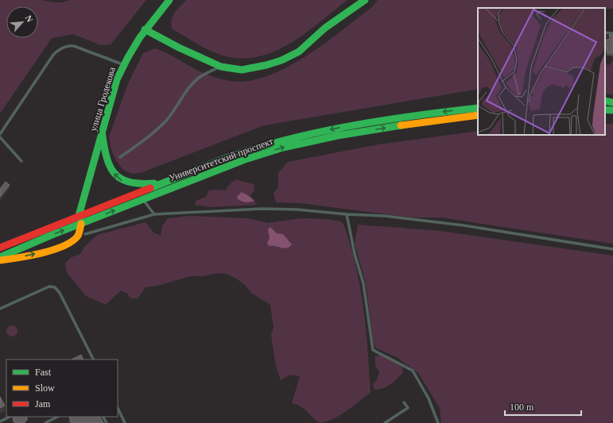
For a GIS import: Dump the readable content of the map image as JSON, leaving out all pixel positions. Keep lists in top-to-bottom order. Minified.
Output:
{"streets":{"main road":["улица Гродекова","Университетский проспект"]},"crossings":[["улица Гродекова","Университетский проспект"]],"legend":["Fast","Slow","Jam"],"scale_bar":"100 m","north":"top right"}
